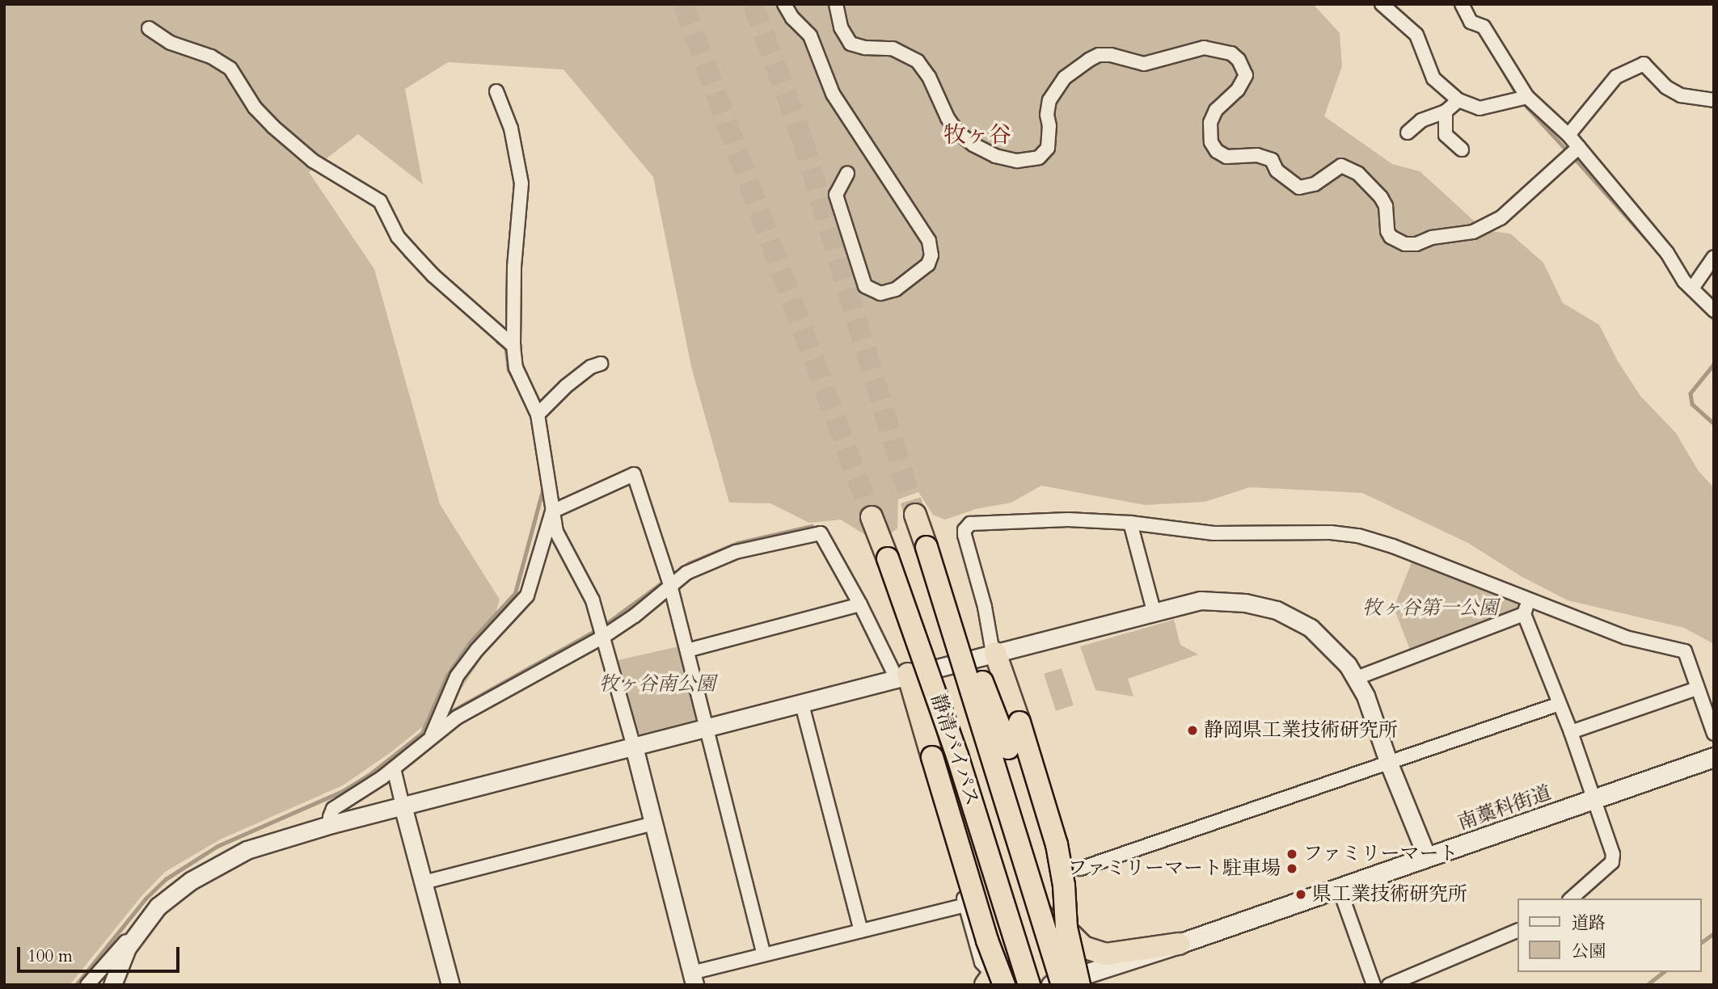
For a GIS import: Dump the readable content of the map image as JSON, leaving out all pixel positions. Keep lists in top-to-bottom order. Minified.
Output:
{"streets":{"highway":["静清バイパス"],"main road":["南藁科街道"]},"districts":["牧ヶ谷"],"parks":["牧ヶ谷第一公園","牧ヶ谷南公園"],"places":["静岡県工業技術研究所","ファミリーマート","ファミリーマート駐車場","県工業技術研究所"],"legend":["道路","公園"],"scale_bar":"100 m"}
